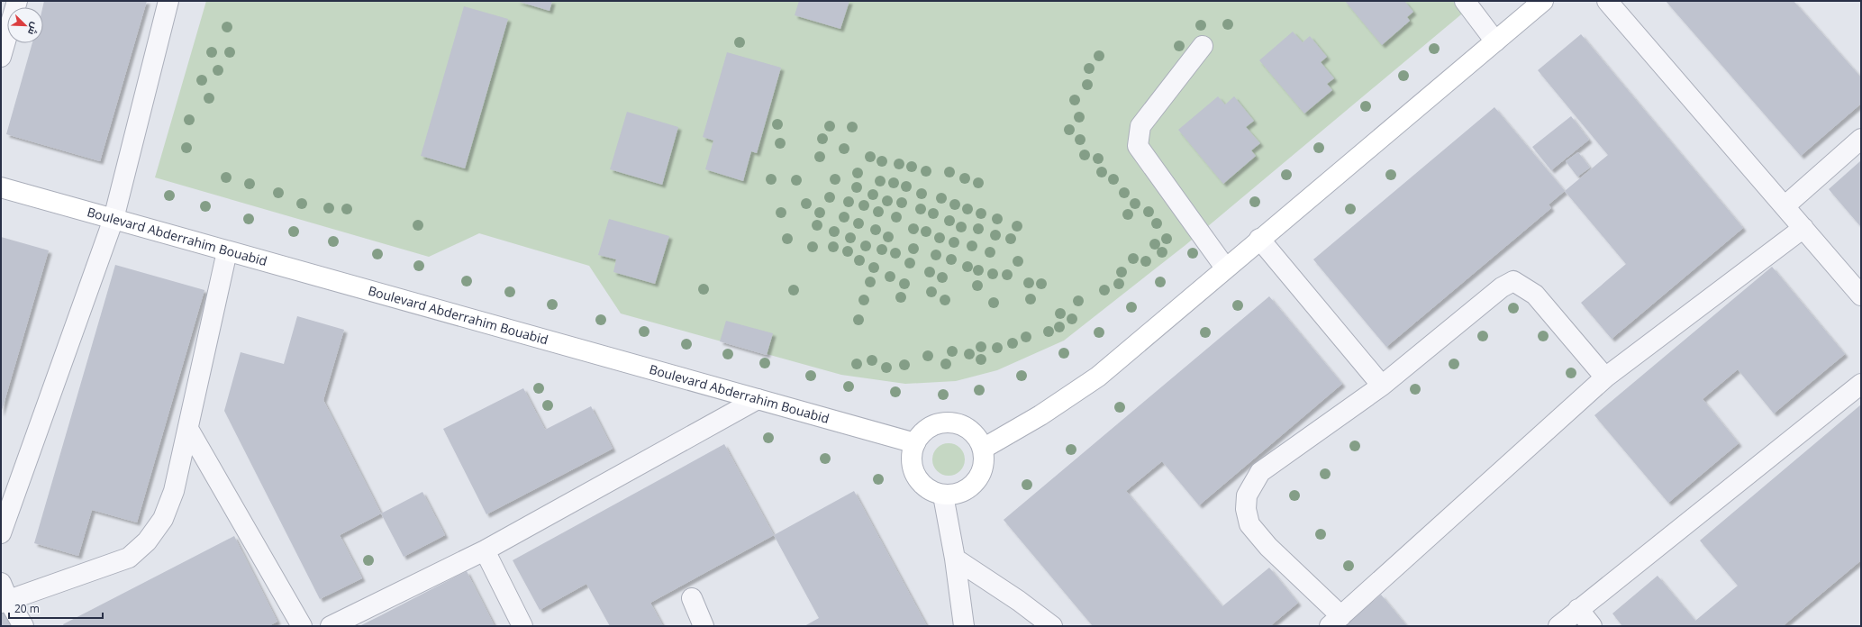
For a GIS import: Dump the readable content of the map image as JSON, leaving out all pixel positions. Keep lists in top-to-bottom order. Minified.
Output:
{"streets":{"street":["Boulevard Abderrahim Bouabid"]},"scale_bar":"20 m","north":"bottom right"}
